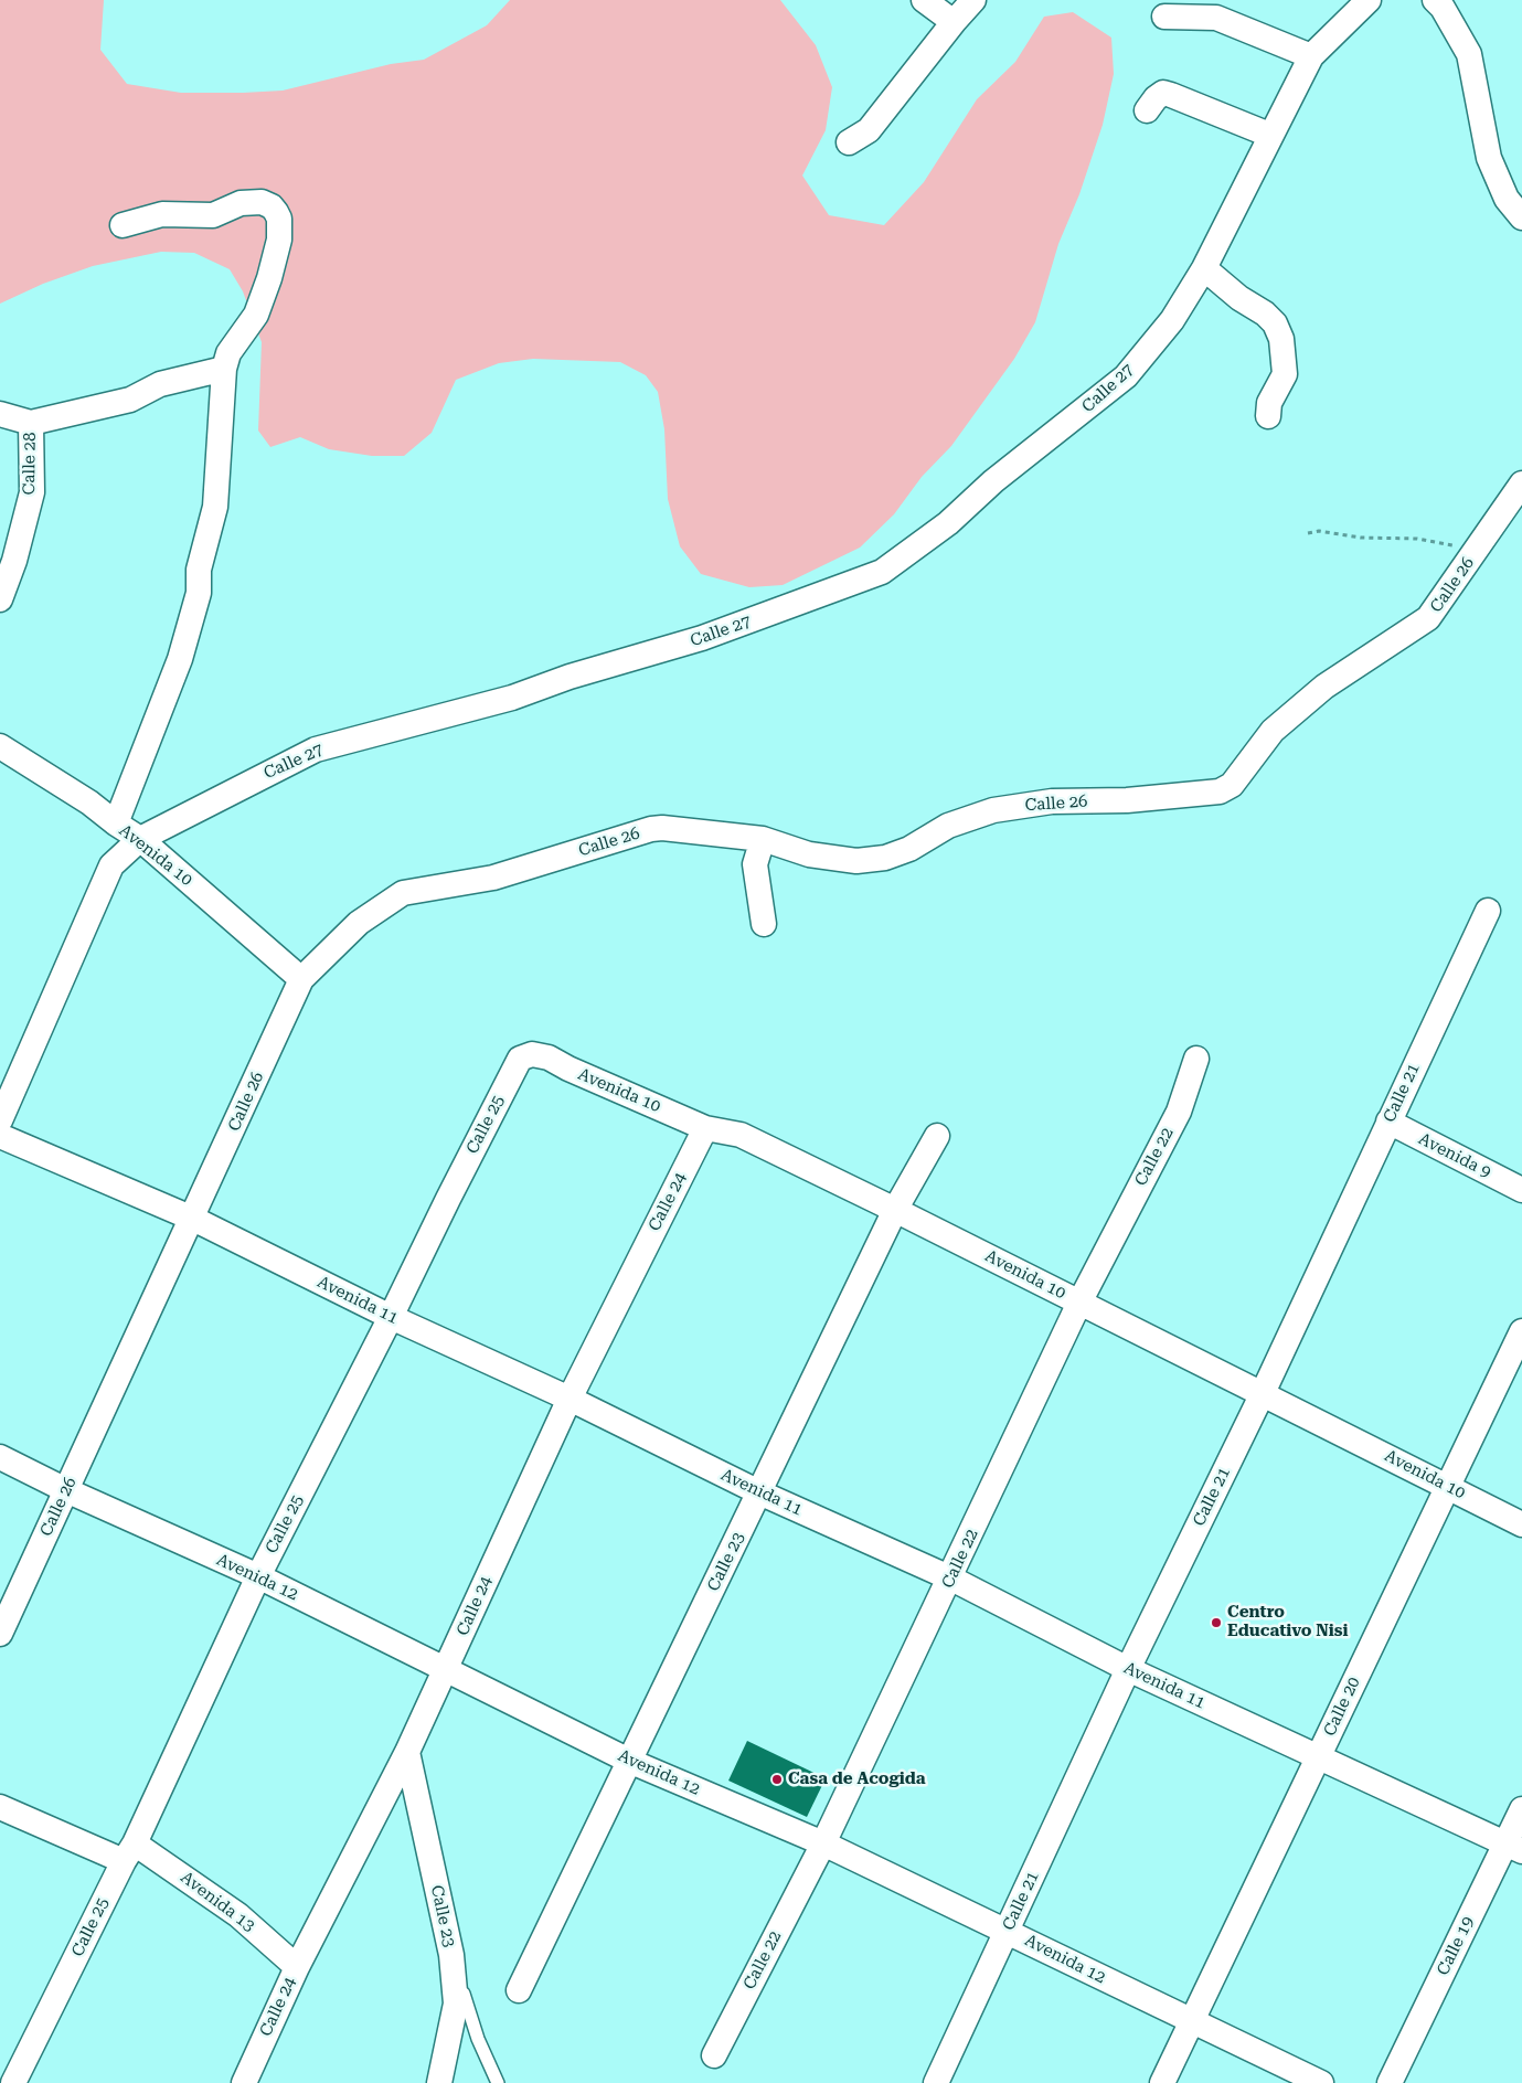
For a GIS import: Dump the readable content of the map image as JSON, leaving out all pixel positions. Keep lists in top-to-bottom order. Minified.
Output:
{"streets":{"street":["Calle 27","Calle 28","Calle 26","Avenida 10","Calle 21","Calle 25","Avenida 9","Calle 22","Calle 24","Avenida 11","Calle 23","Avenida 12","Calle 20","Avenida 13","Calle 19"]},"crossings":[["Calle 27","Avenida 10"],["Calle 26","Avenida 10"],["Calle 26","Avenida 11"],["Calle 26","Avenida 12"],["Avenida 10","Calle 21"],["Avenida 10","Calle 25"],["Avenida 10","Calle 22"],["Avenida 10","Calle 24"],["Avenida 10","Calle 23"],["Avenida 10","Calle 20"],["Calle 21","Avenida 9"],["Calle 21","Avenida 11"],["Calle 21","Avenida 12"],["Calle 25","Avenida 11"],["Calle 25","Avenida 12"],["Calle 25","Avenida 13"],["Calle 22","Avenida 11"],["Calle 22","Avenida 12"],["Calle 24","Avenida 11"],["Calle 24","Calle 23"],["Calle 24","Avenida 12"],["Calle 24","Avenida 13"],["Avenida 11","Calle 23"],["Avenida 11","Calle 20"],["Avenida 11","Calle 19"],["Calle 23","Avenida 12"],["Avenida 12","Calle 20"]],"places":["Centro Educativo Nisi","Casa de Acogida"]}
